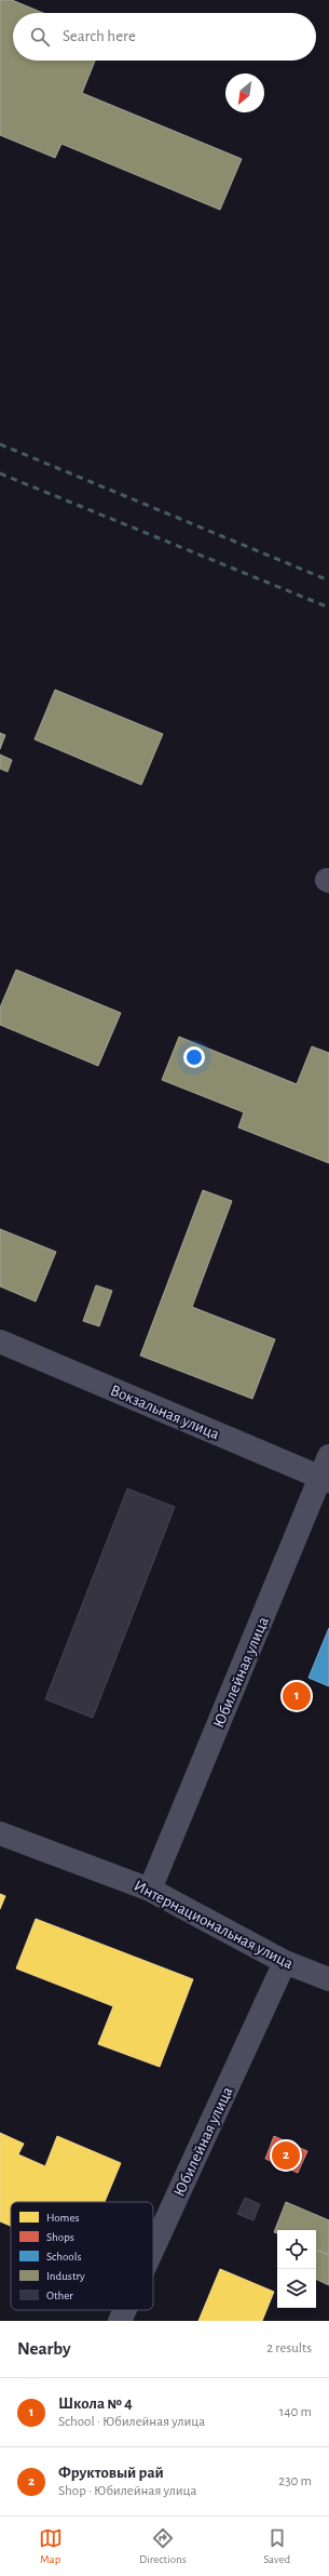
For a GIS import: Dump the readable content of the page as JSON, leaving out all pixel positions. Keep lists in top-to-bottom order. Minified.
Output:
{"streets":{"street":["Вокзальная улица","Юбилейная улица","Интернациональная улица"]},"crossings":[["Вокзальная улица","Юбилейная улица"],["Юбилейная улица","Интернациональная улица"]],"legend":["Homes","Shops","Schools","Industry","Other"],"north":"bottom left","page":{"search":"Search here","pins":["1","2"],"heading":["Nearby","2 results"],"list":[{"mark":"1","name":"Школа № 4","note":"School · Юбилейная улица","value":"140 m"},{"mark":"2","name":"Фруктовый рай","note":"Shop · Юбилейная улица","value":"230 m"}],"nav":["Map","Directions","Saved"]}}
